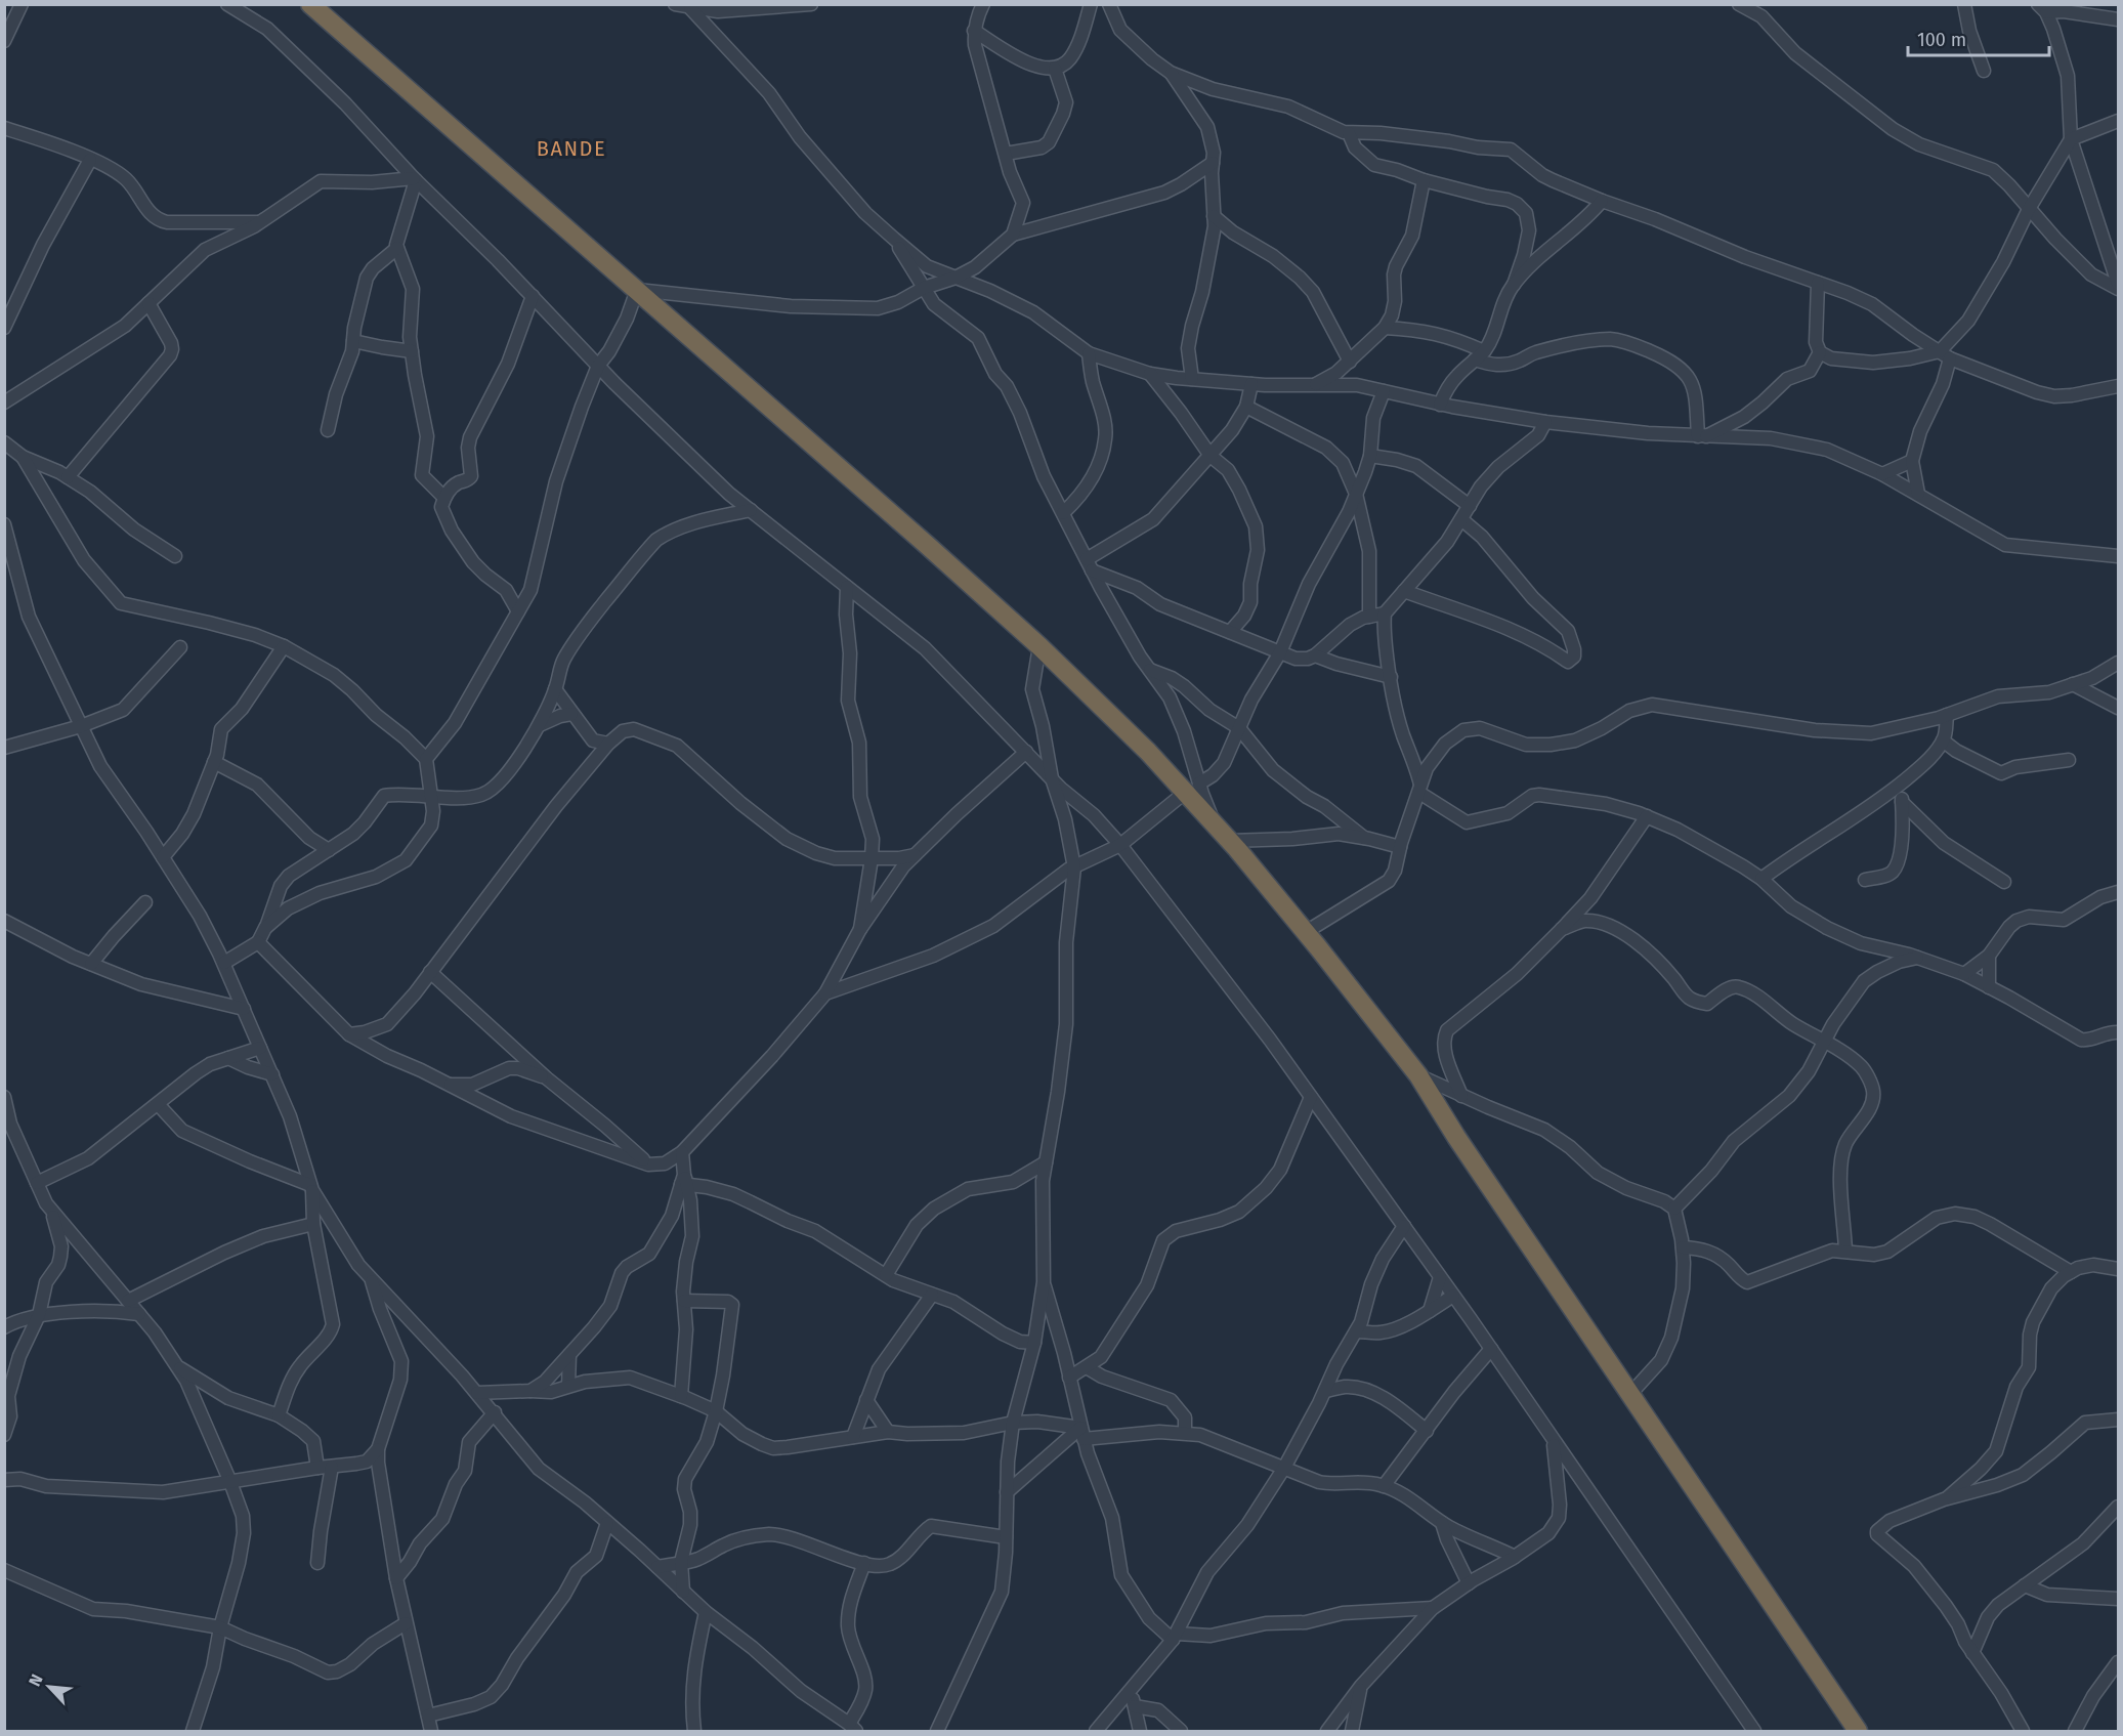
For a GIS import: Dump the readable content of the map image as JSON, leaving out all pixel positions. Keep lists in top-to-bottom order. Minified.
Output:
{"districts":["BANDE"],"scale_bar":"100 m","north":"top left"}
